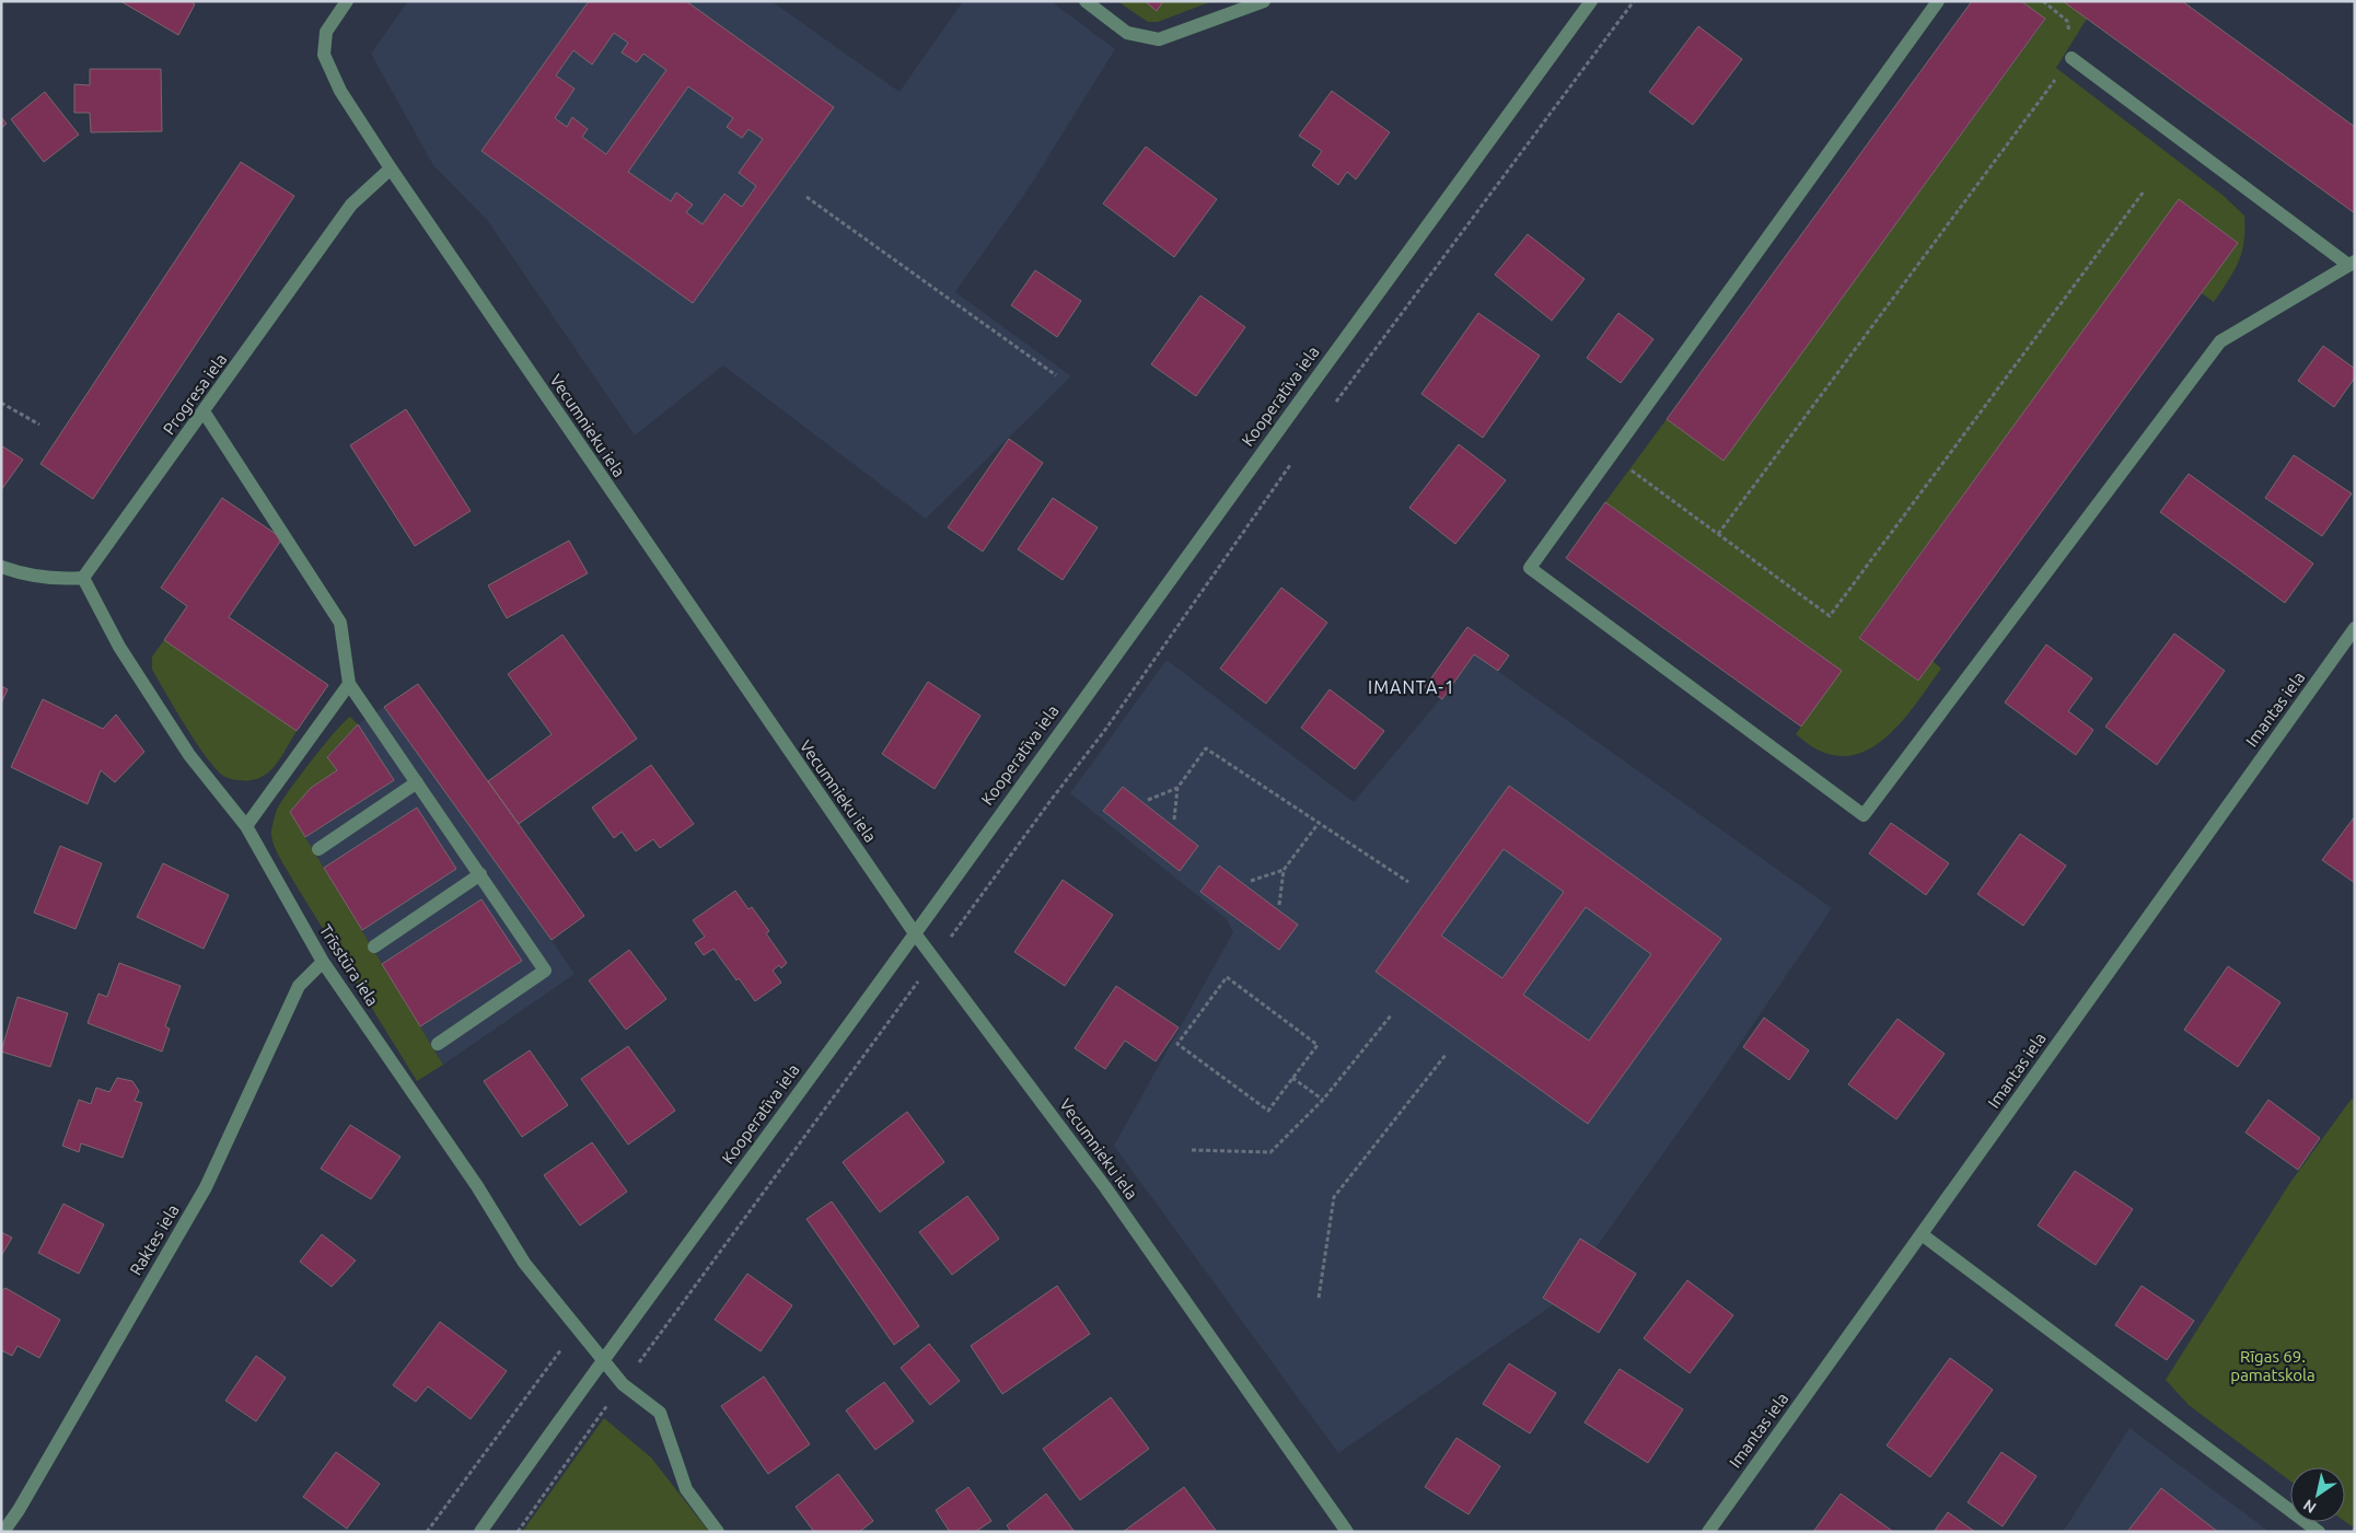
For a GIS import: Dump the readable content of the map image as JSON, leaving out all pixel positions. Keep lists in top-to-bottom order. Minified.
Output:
{"streets":{"street":["Progresa iela","Kooperatīva iela","Vecumnieku iela","Imantas iela","Trīsstūra iela","Raktes iela"]},"crossings":[["Progresa iela","Vecumnieku iela"],["Progresa iela","Trīsstūra iela"],["Kooperatīva iela","Vecumnieku iela"],["Kooperatīva iela","Trīsstūra iela"],["Trīsstūra iela","Raktes iela"]],"districts":["IMANTA-1"],"parks":["Rīgas 69. pamatskola"],"north":"bottom left"}
